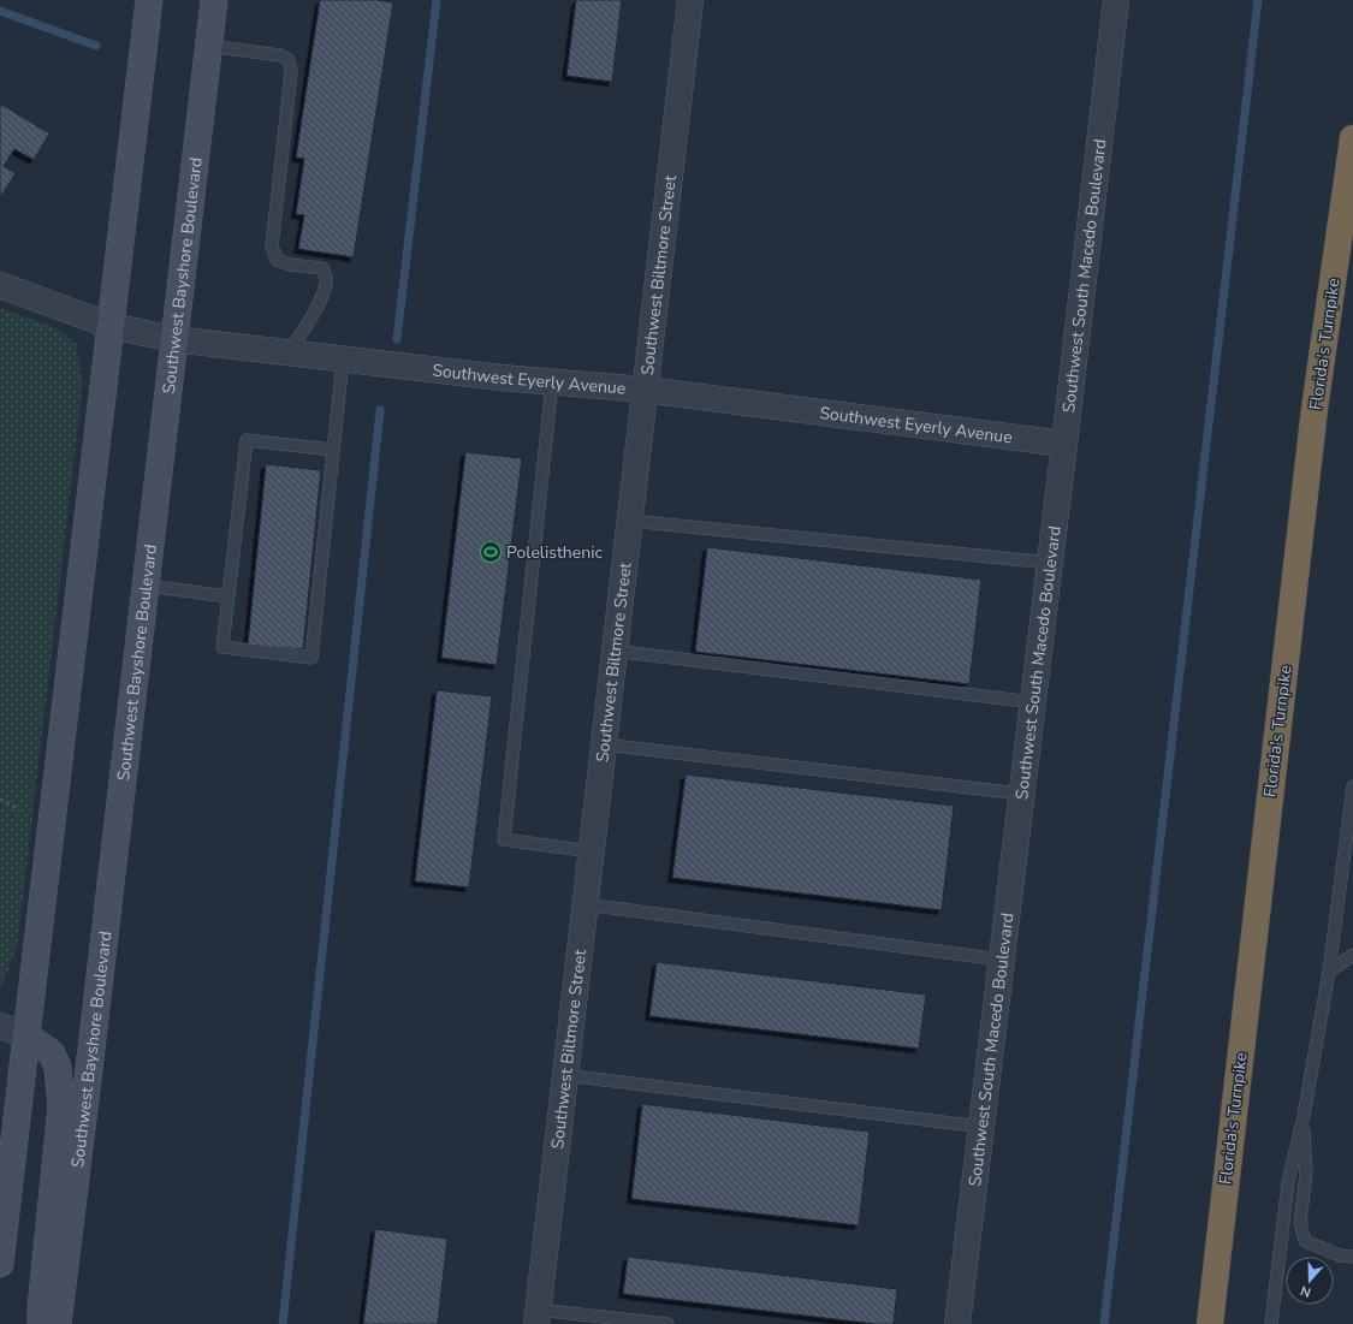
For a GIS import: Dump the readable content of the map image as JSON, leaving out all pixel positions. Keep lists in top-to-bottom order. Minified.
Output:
{"streets":{"highway":["Florida's Turnpike"],"main road":["Southwest Bayshore Boulevard"],"street":["Southwest Biltmore Street","Southwest South Macedo Boulevard","Southwest Eyerly Avenue"]},"crossings":[["Southwest Bayshore Boulevard","Southwest Eyerly Avenue"],["Southwest Biltmore Street","Southwest Eyerly Avenue"],["Southwest South Macedo Boulevard","Southwest Eyerly Avenue"]],"places":{"sports":["Polelisthenic"]},"north":"bottom"}
